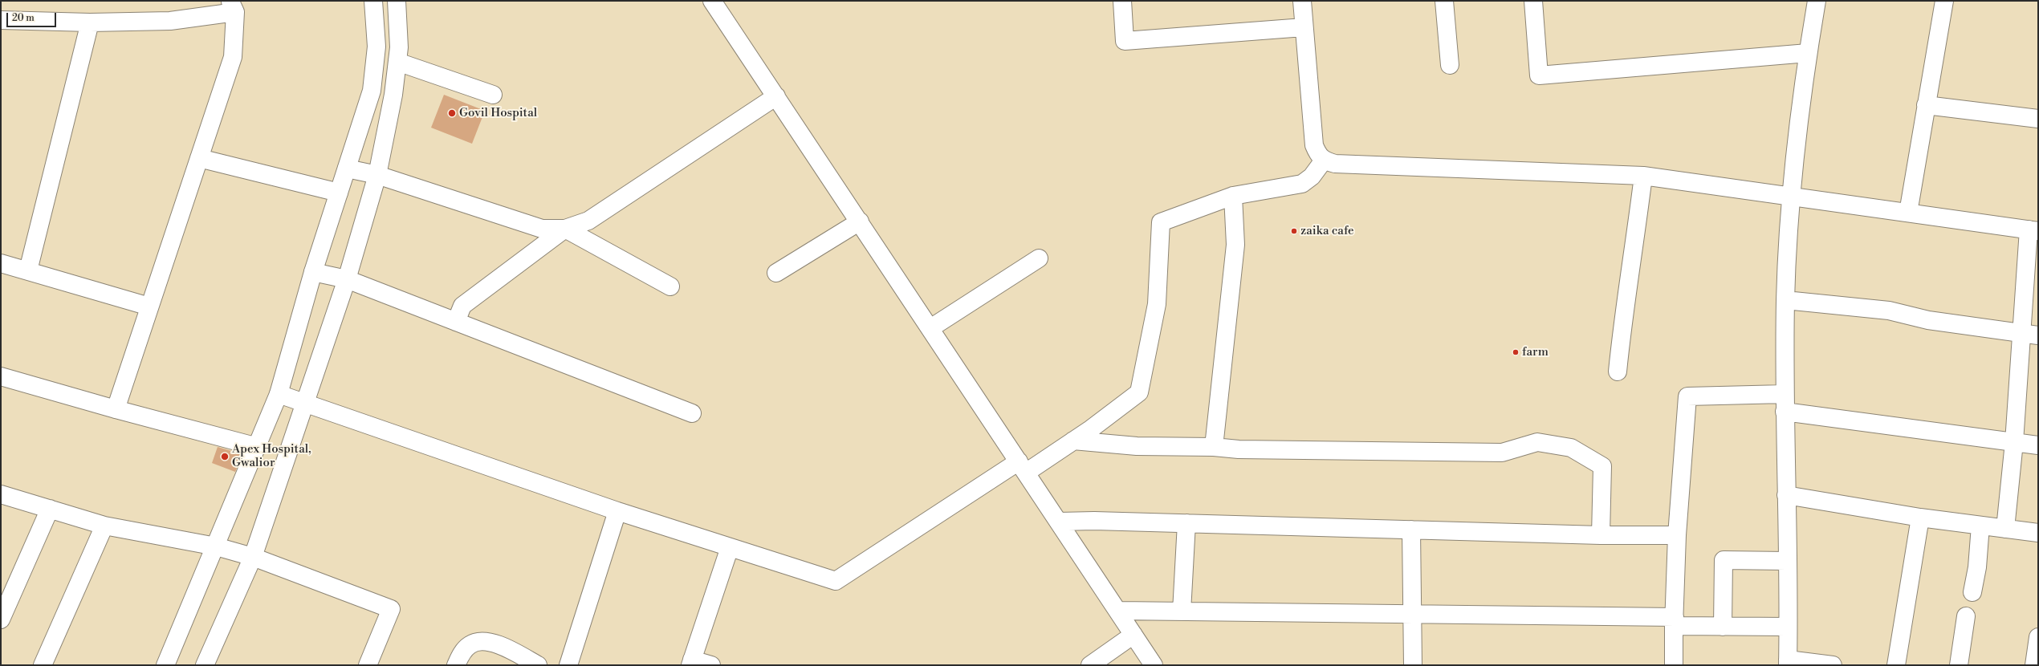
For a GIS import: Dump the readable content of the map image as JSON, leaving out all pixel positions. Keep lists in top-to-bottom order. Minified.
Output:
{"places":["Govil Hospital","zaika cafe","farm","Apex Hospital, Gwalior"],"scale_bar":"20 m"}
